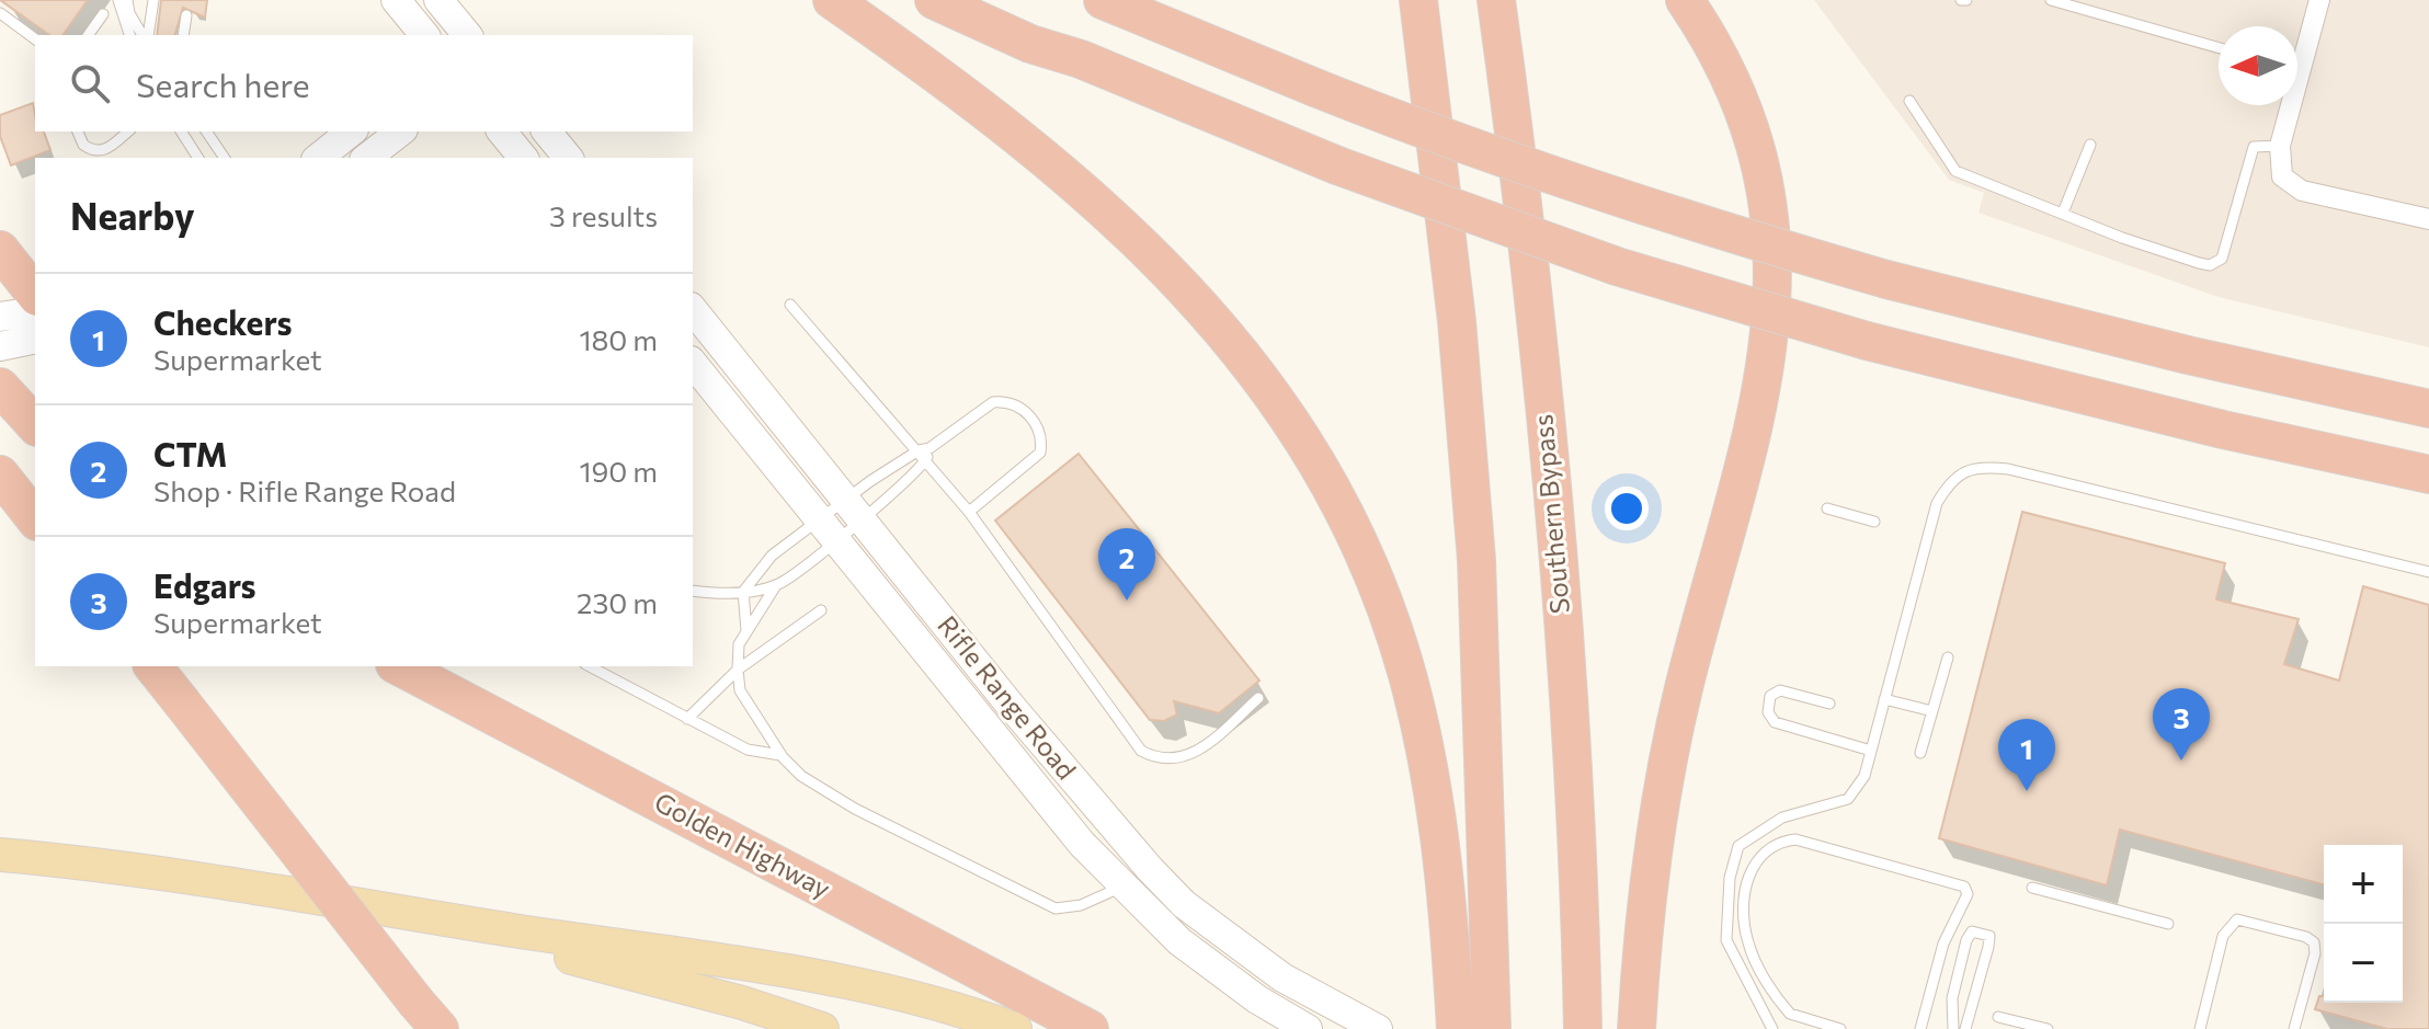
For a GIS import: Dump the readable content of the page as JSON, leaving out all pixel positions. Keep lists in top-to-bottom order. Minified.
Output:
{"streets":{"highway":["Southern Bypass","Golden Highway"],"main road":["Rifle Range Road"]},"north":"left","page":{"search":"Search here","heading":["Nearby","3 results"],"list":[{"mark":"1","name":"Checkers","note":"Supermarket","value":"180 m"},{"mark":"2","name":"CTM","note":"Shop · Rifle Range Road","value":"190 m"},{"mark":"3","name":"Edgars","note":"Supermarket","value":"230 m"}],"pins":["2","3","1"],"map_buttons":["+","−"]}}
